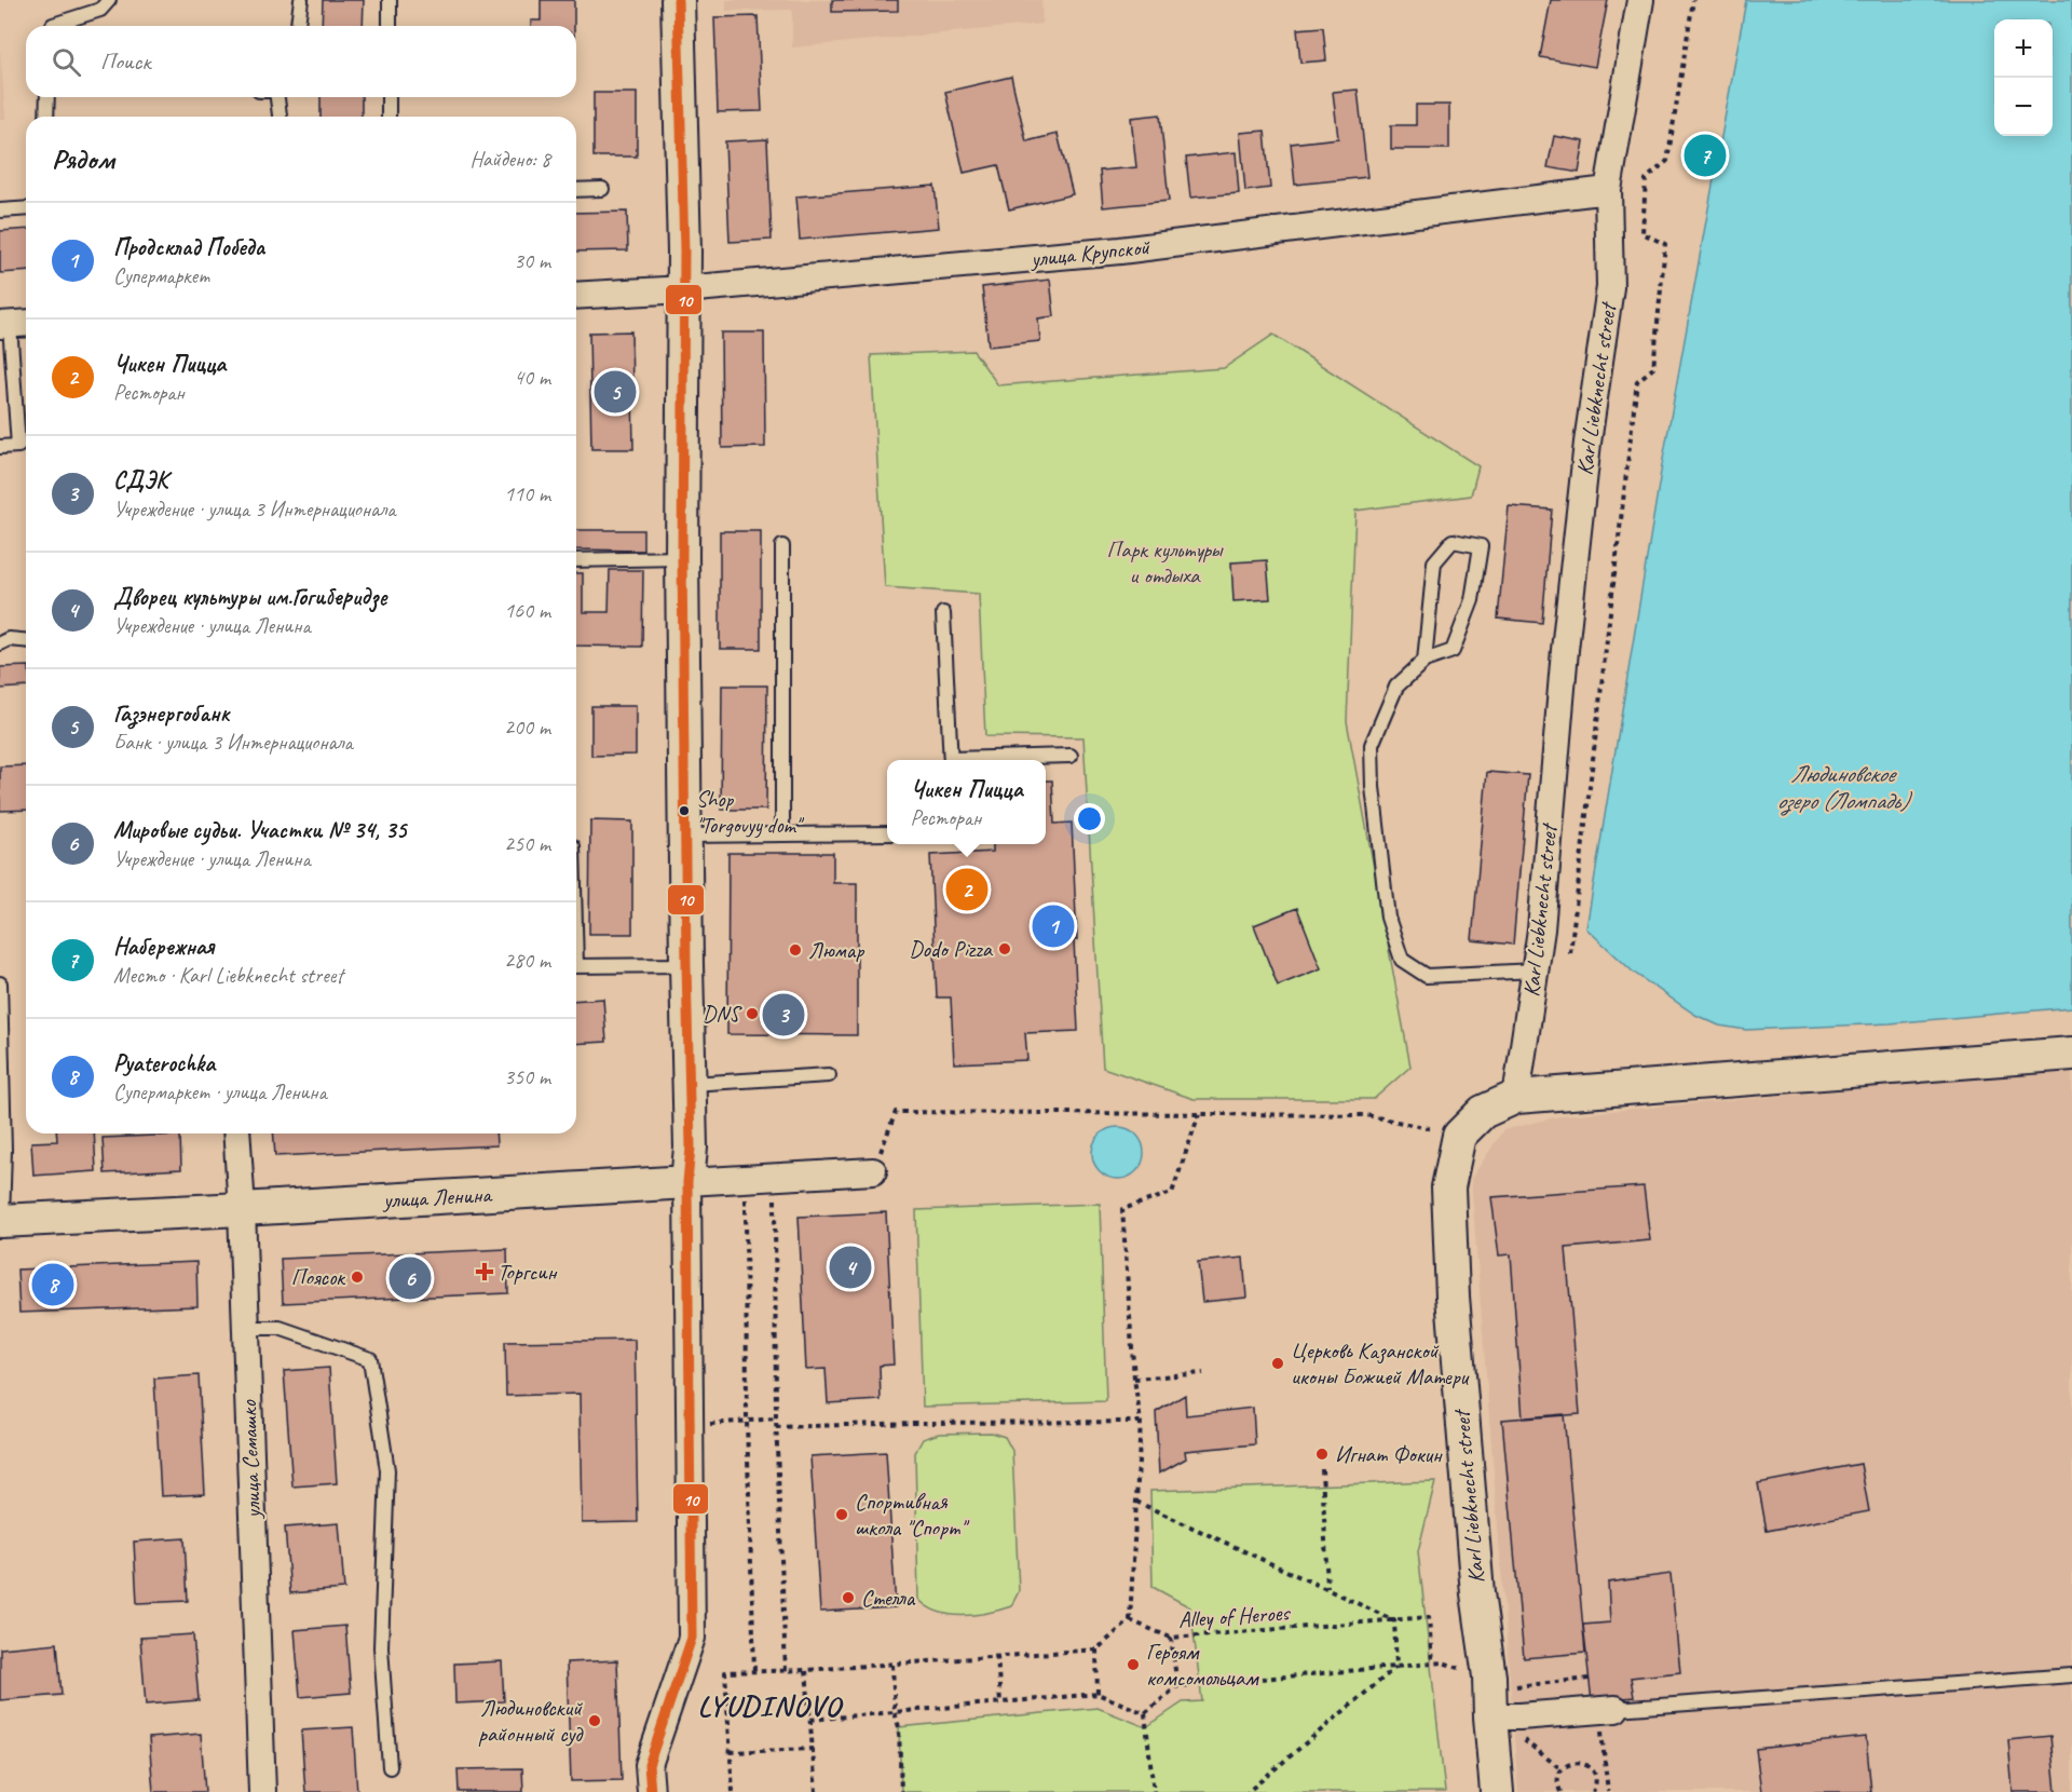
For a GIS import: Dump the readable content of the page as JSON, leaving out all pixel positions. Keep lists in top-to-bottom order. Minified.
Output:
{"streets":{"street":["улица Крупской","Karl Liebknecht street","улица Ленина","улица Семашко"],"path":["Alley of Heroes"]},"crossings":[["улица Крупской","Karl Liebknecht street"],["улица Ленина","улица Семашко"]],"districts":["LYUDINOVO"],"water":["Людиновское озеро (Ломпадь)"],"parks":["Парк культуры и отдыха"],"places":{"other":["Shop \"Torgovyy dom\"","Dodo Pizza","Люмар","DNS","Поясок","Церковь Казанской иконы Божией Матери","Игнат Фокин","Спортивная школа \"Спорт\"","Стелла","Героям комсомольцам","Людиновский районный суд"],"health":["Торгсин"]},"lines":["transit line 10"],"page":{"map_buttons":["+","−"],"search":"Поиск","heading":["Рядом","Найдено: 8"],"pins":["7","5","2","1","3","4","6","8"],"list":[{"mark":"1","name":"Продсклад Победа","note":"Супермаркет","value":"30 m"},{"mark":"2","name":"Чикен Пицца","note":"Ресторан","value":"40 m"},{"mark":"3","name":"СДЭК","note":"Учреждение · улица 3 Интернационала","value":"110 m"},{"mark":"4","name":"Дворец культуры им.Гогиберидзе","note":"Учреждение · улица Ленина","value":"160 m"},{"mark":"5","name":"Газэнергобанк","note":"Банк · улица 3 Интернационала","value":"200 m"},{"mark":"6","name":"Мировые судьи. Участки № 34, 35","note":"Учреждение · улица Ленина","value":"250 m"},{"mark":"7","name":"Набережная","note":"Место · Karl Liebknecht street","value":"280 m"},{"mark":"8","name":"Pyaterochka","note":"Супермаркет · улица Ленина","value":"350 m"}],"popup":["Чикен Пицца","Ресторан"]}}
